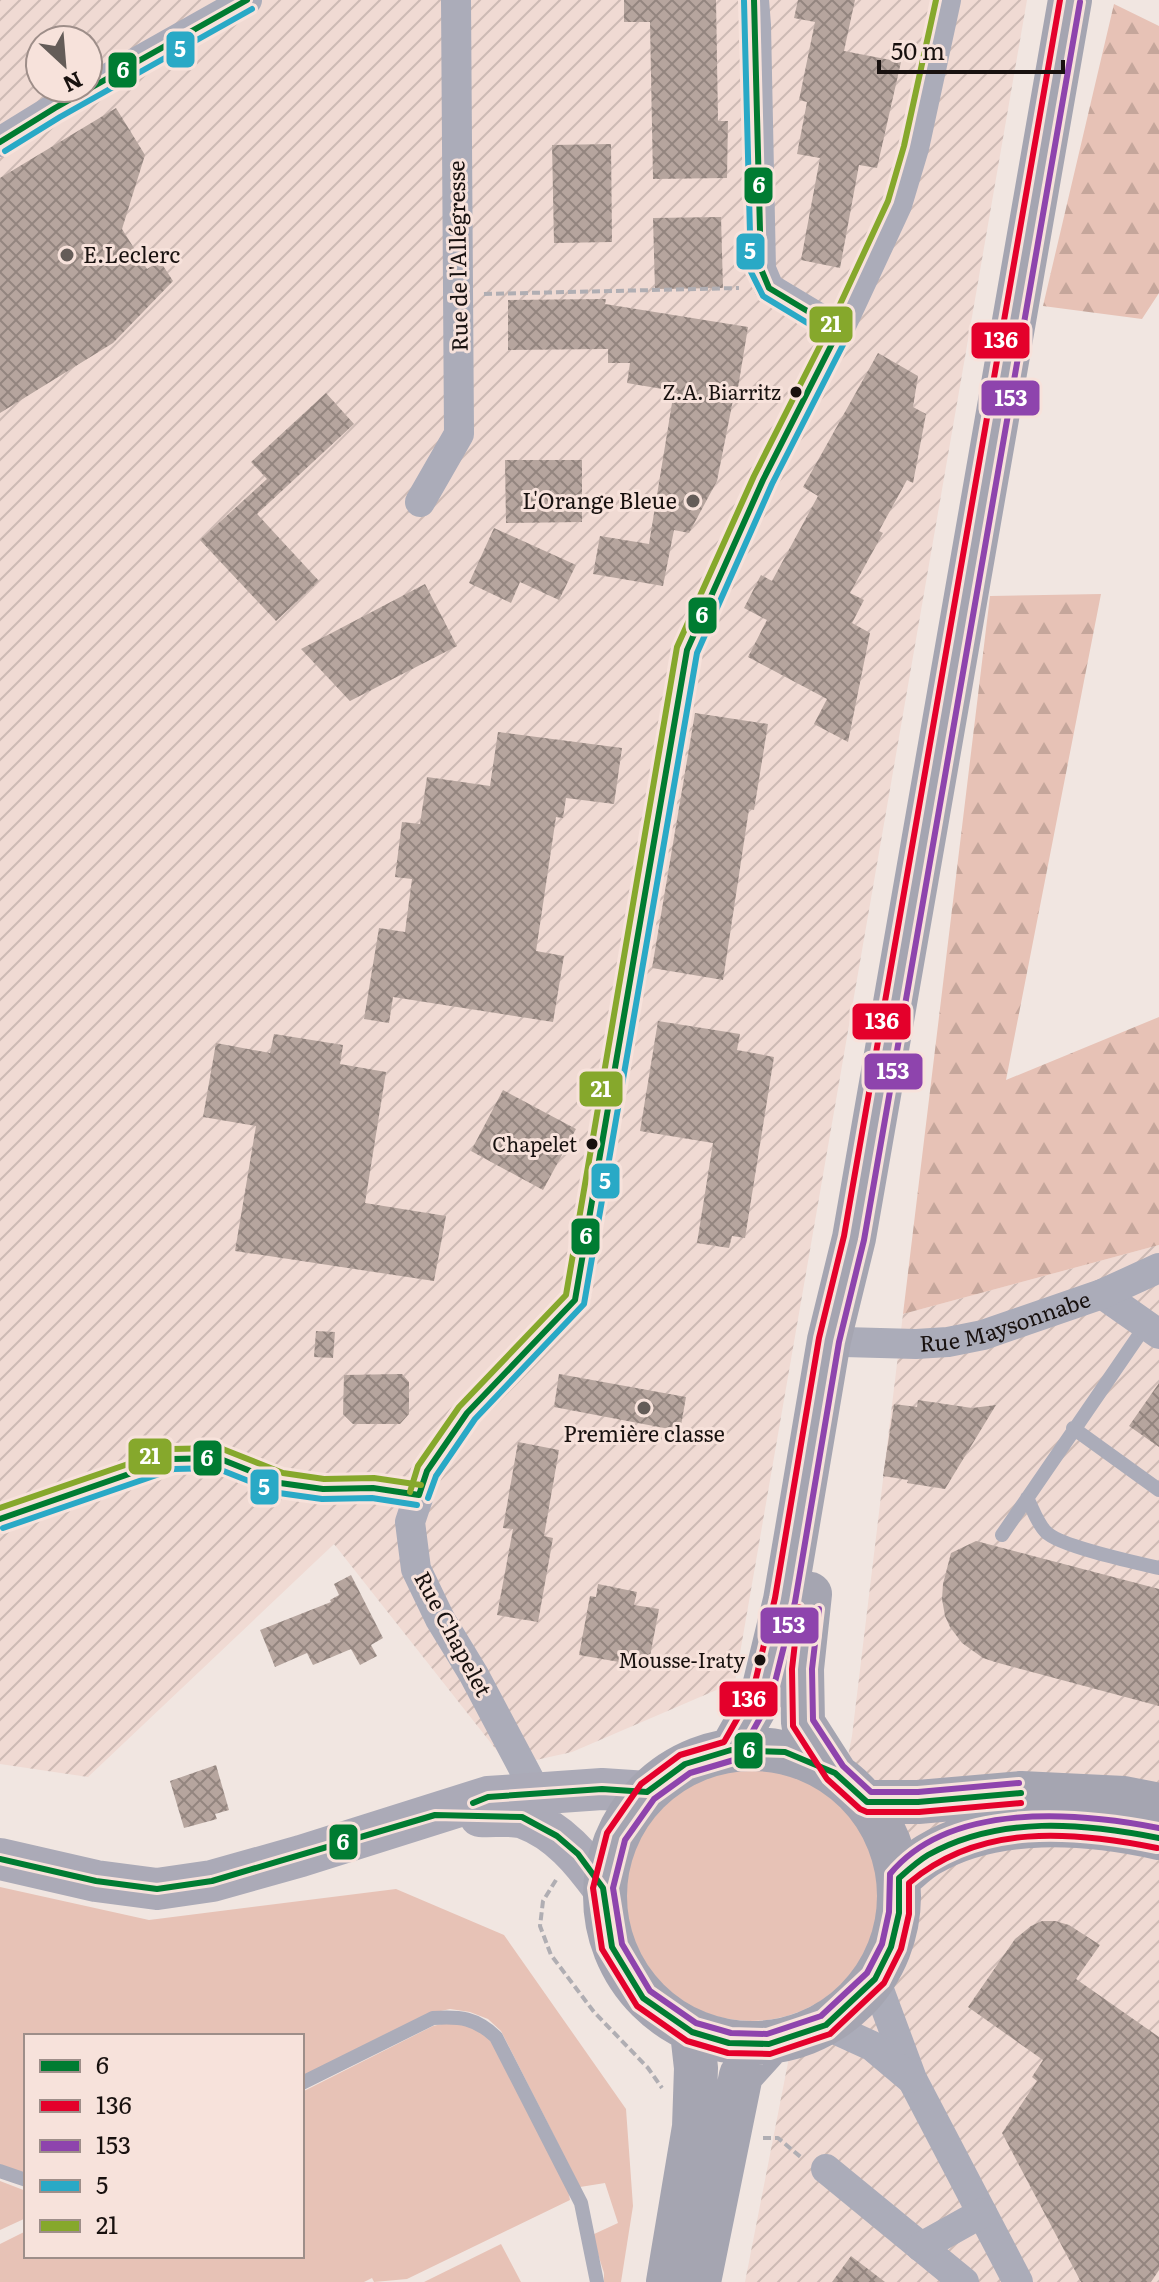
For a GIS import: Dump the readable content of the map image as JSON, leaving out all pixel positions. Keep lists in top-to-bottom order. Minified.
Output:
{"streets":{"street":["Rue de l'Allégresse","Rue Maysonnabe","Rue Chapelet"]},"places":["E.Leclerc","Z.A. Biarritz","L'Orange Bleue","Chapelet","Première classe","Mousse-Iraty"],"lines":["transit line 6","transit line 136","transit line 21","transit line 5","transit line 153"],"legend":["6","136","153","5","21"],"scale_bar":"50 m","north":"bottom right"}
